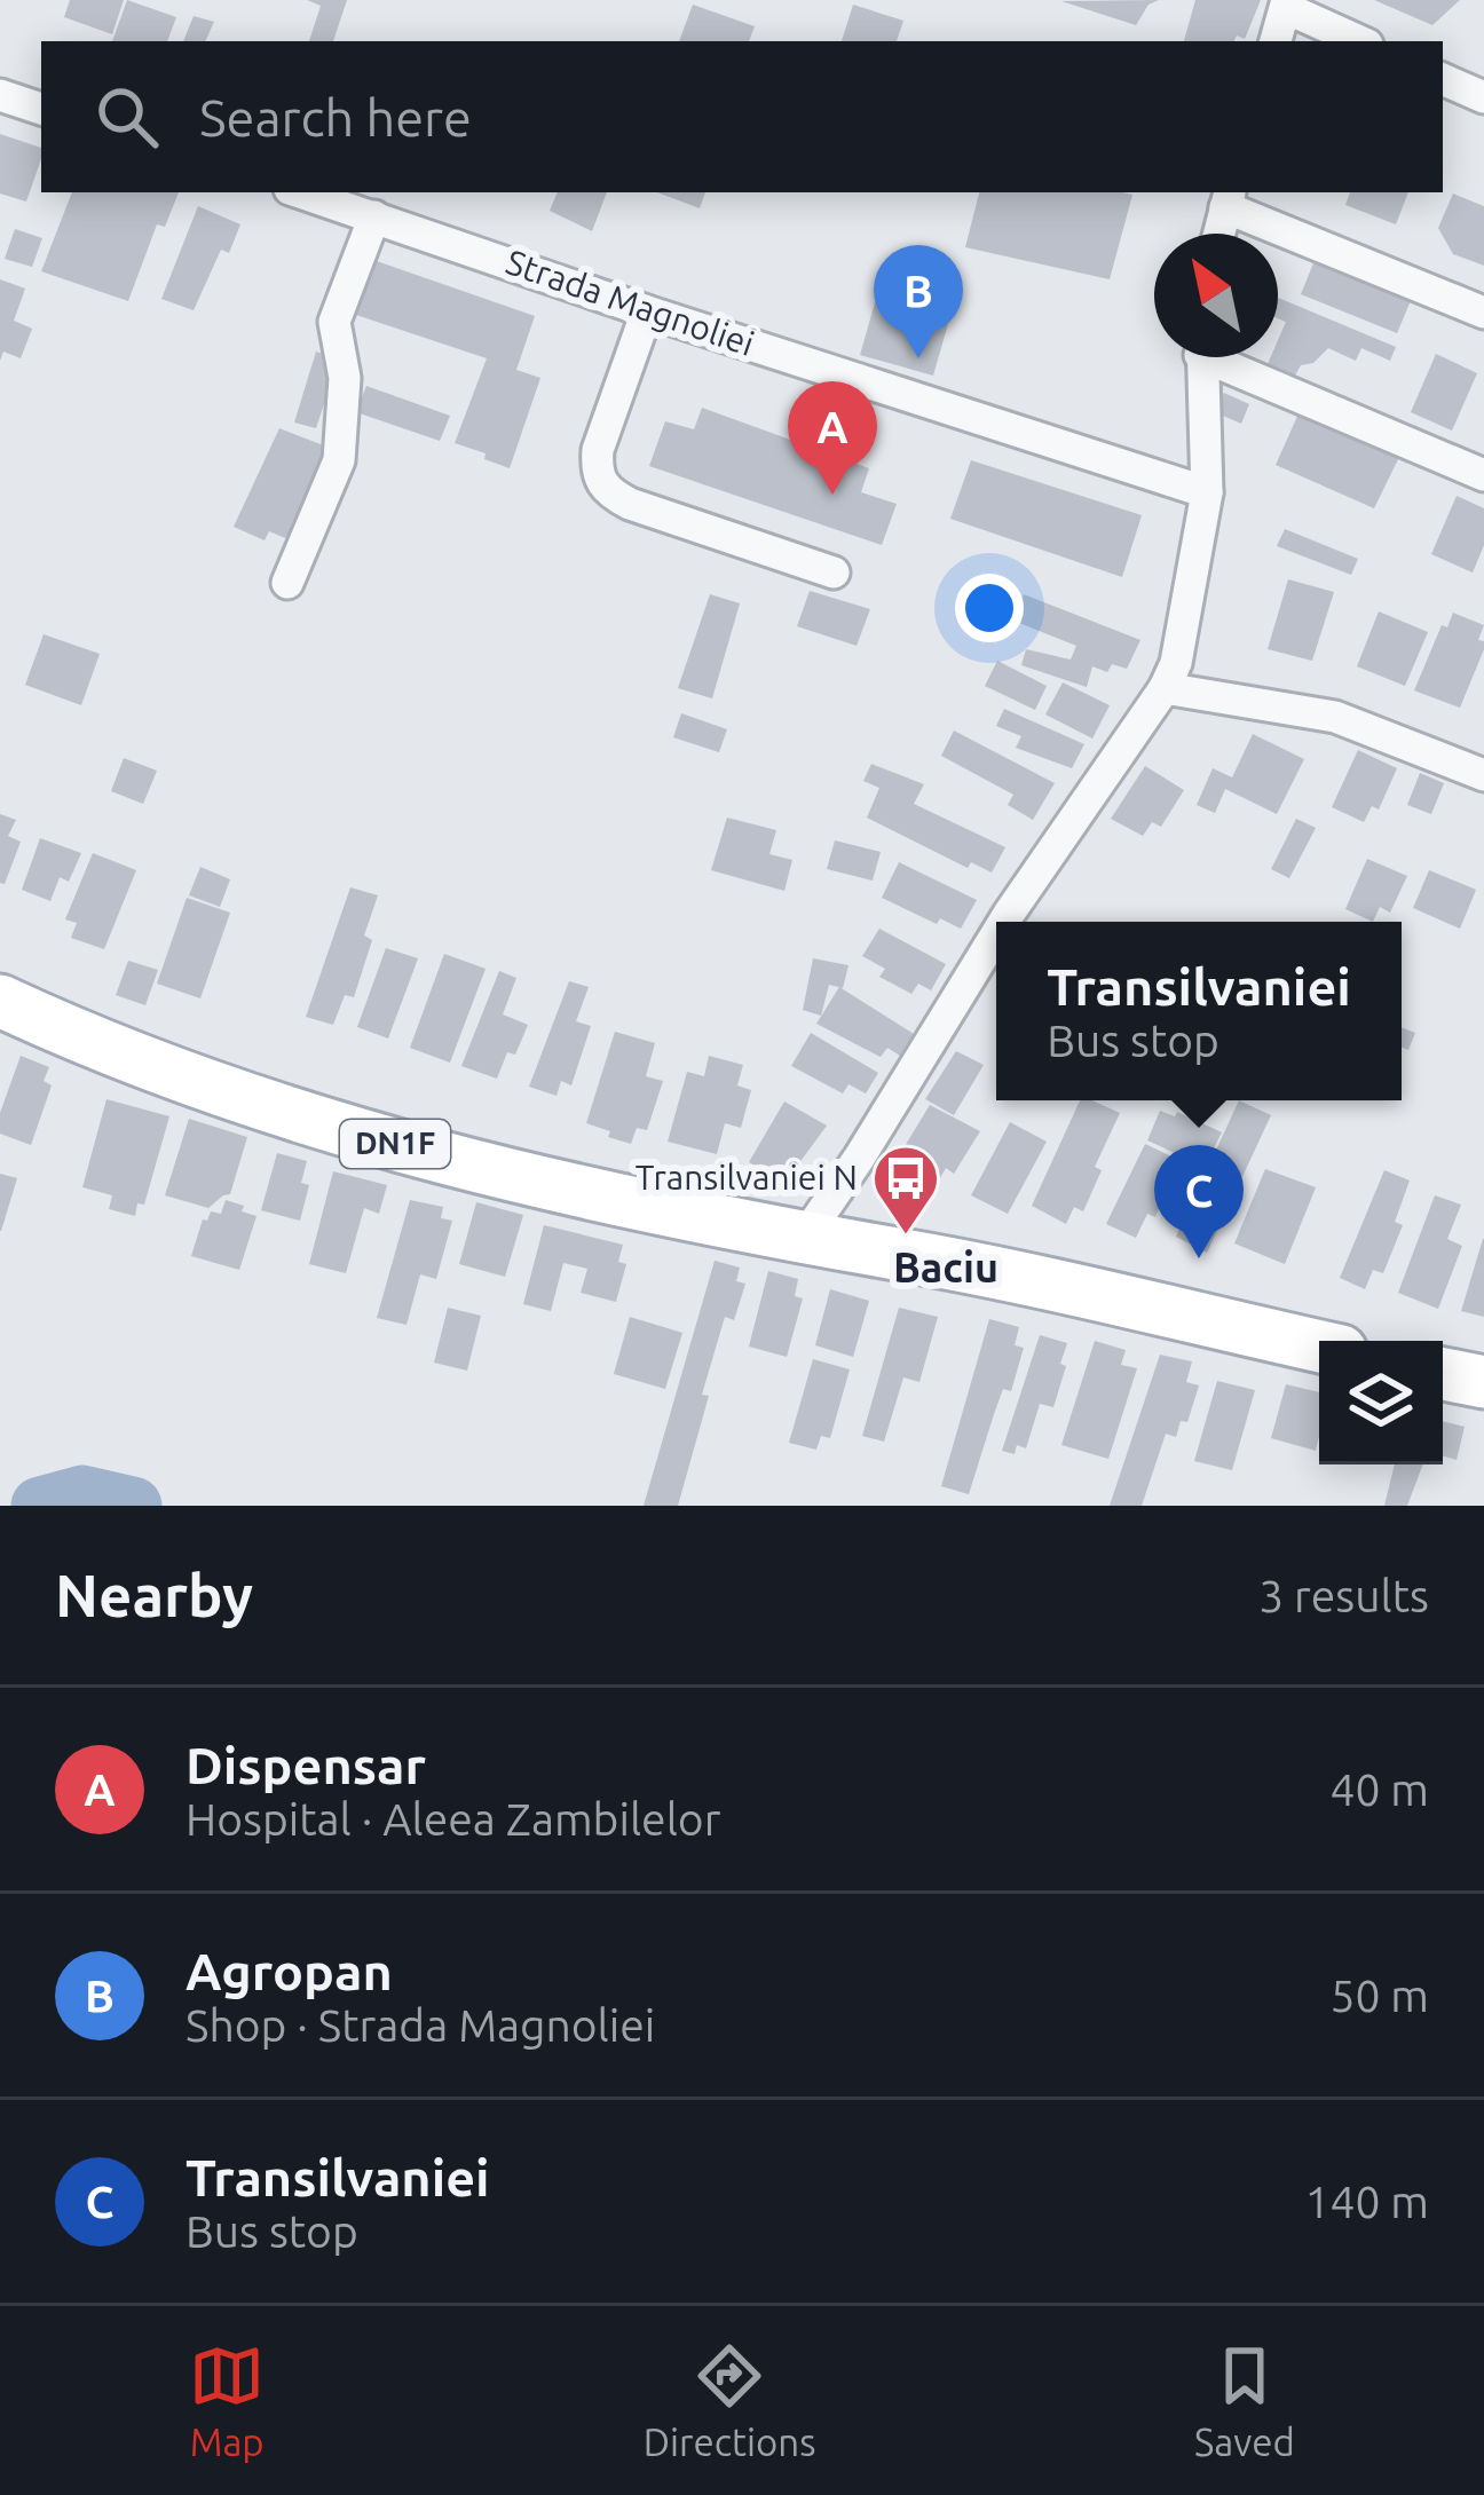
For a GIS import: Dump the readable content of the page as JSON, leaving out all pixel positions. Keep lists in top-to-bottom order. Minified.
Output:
{"streets":{"main road":["DN1F"],"street":["Strada Magnoliei"]},"districts":["Baciu"],"places":{"bus stop":["Transilvaniei N"]},"north":"top left","page":{"search":"Search here","pins":["B","A","C"],"popup":["Transilvaniei","Bus stop"],"heading":["Nearby","3 results"],"list":[{"mark":"A","name":"Dispensar","note":"Hospital · Aleea Zambilelor","value":"40 m"},{"mark":"B","name":"Agropan","note":"Shop · Strada Magnoliei","value":"50 m"},{"mark":"C","name":"Transilvaniei","note":"Bus stop","value":"140 m"}],"nav":["Map","Directions","Saved"]}}
